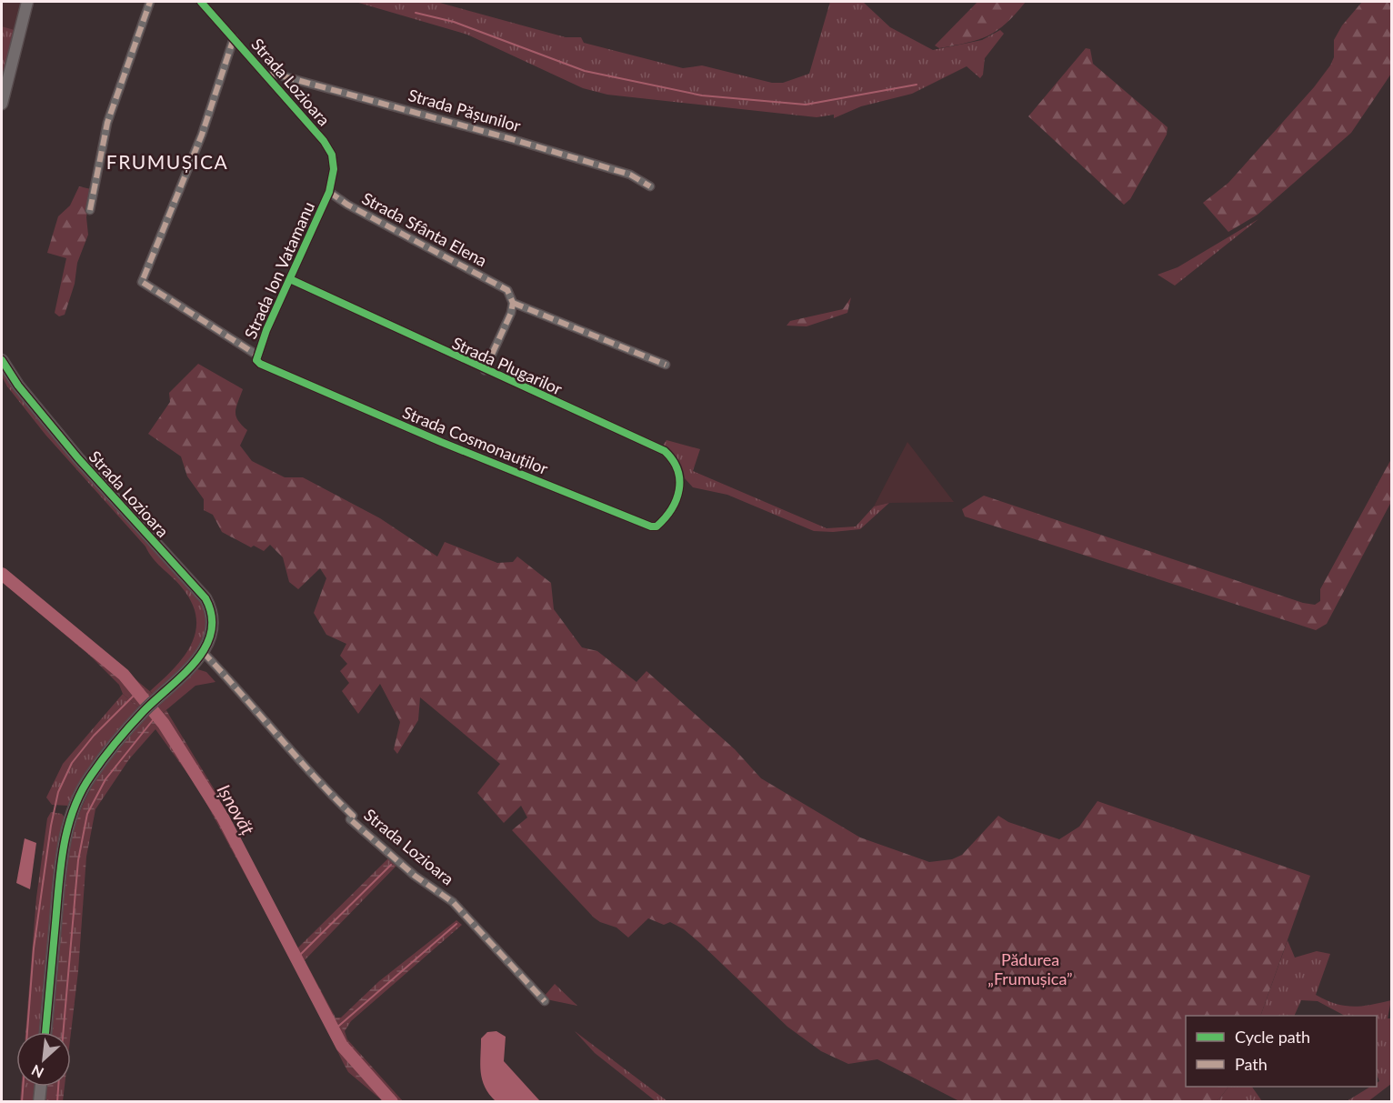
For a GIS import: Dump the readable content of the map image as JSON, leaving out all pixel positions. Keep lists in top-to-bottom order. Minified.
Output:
{"streets":{"street":["Strada Lozioara","Strada Pășunilor","Strada Sfânta Elena","Strada Ion Vatamanu","Strada Plugarilor","Strada Cosmonauților"]},"crossings":[["Strada Lozioara","Strada Pășunilor"],["Strada Lozioara","Strada Sfânta Elena"],["Strada Lozioara","Strada Ion Vatamanu"],["Strada Sfânta Elena","Strada Ion Vatamanu"],["Strada Ion Vatamanu","Strada Plugarilor"],["Strada Ion Vatamanu","Strada Cosmonauților"],["Strada Plugarilor","Strada Cosmonauților"]],"districts":["FRUMUȘICA"],"water":["Ișnovăț"],"parks":["Pădurea „Frumușica”"],"legend":["Cycle path","Path"],"north":"bottom left"}
